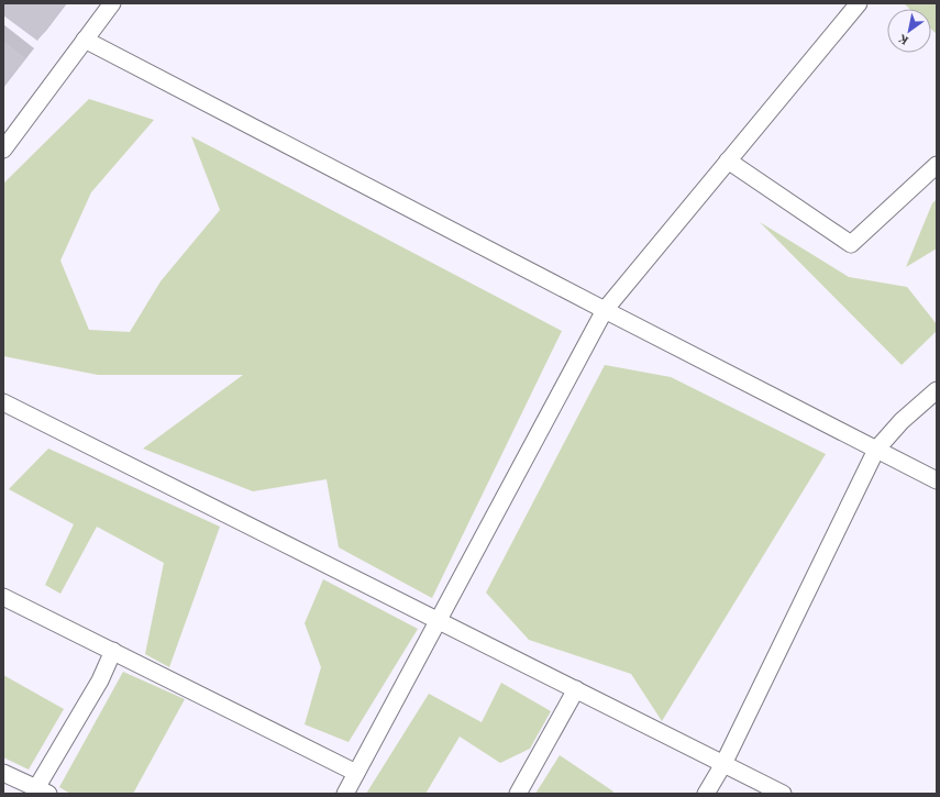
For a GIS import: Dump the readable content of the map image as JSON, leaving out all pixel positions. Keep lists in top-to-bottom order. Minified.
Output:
{"north":"bottom left"}
